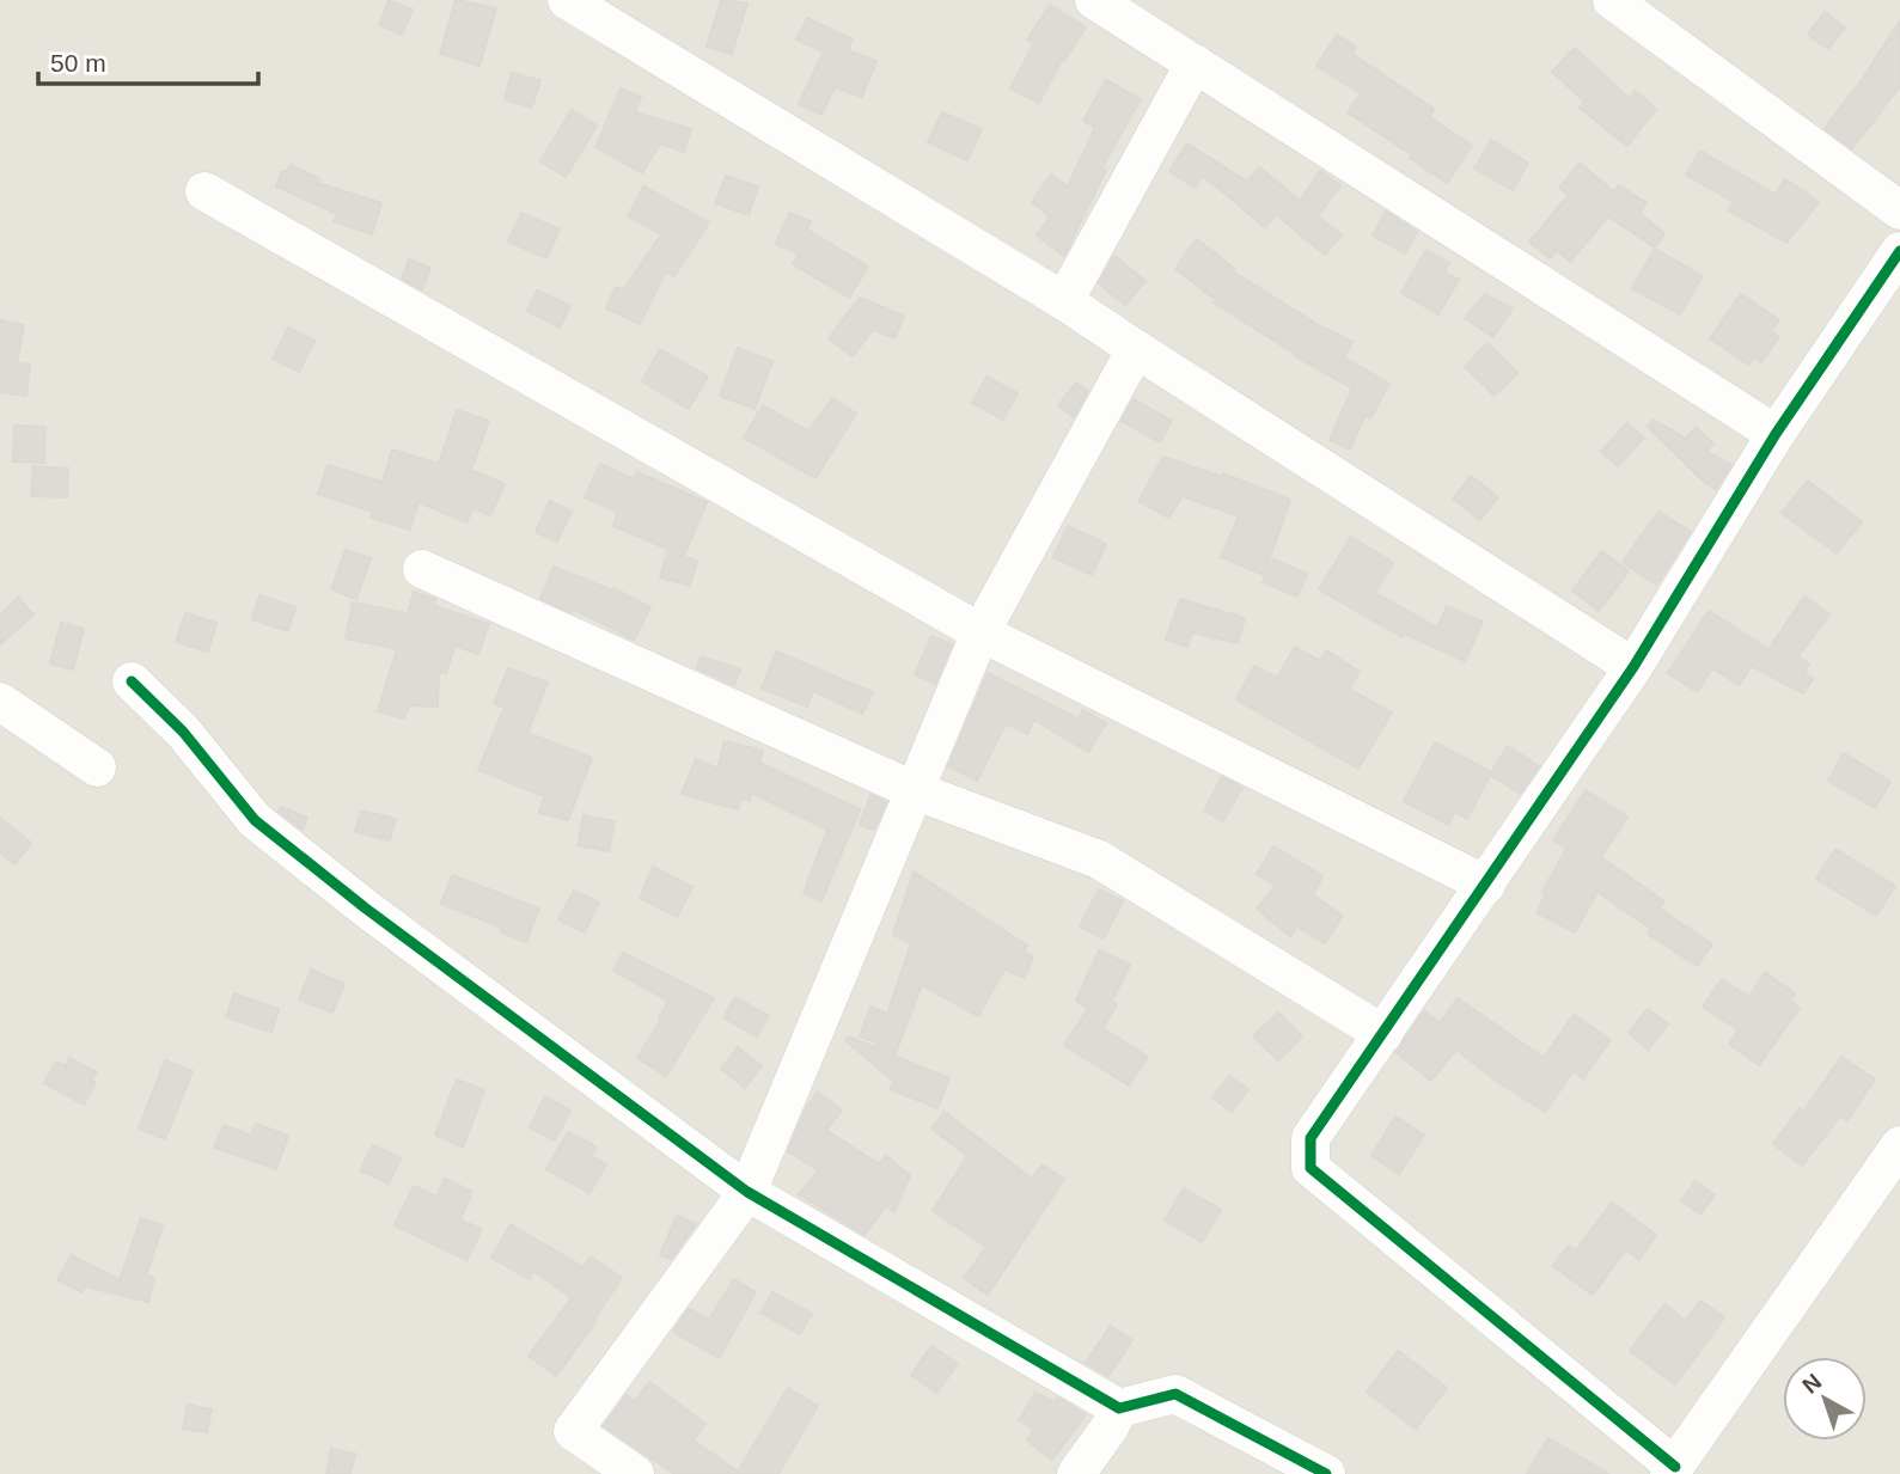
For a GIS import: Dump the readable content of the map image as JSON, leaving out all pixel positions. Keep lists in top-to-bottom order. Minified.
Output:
{"scale_bar":"50 m","north":"top left"}
